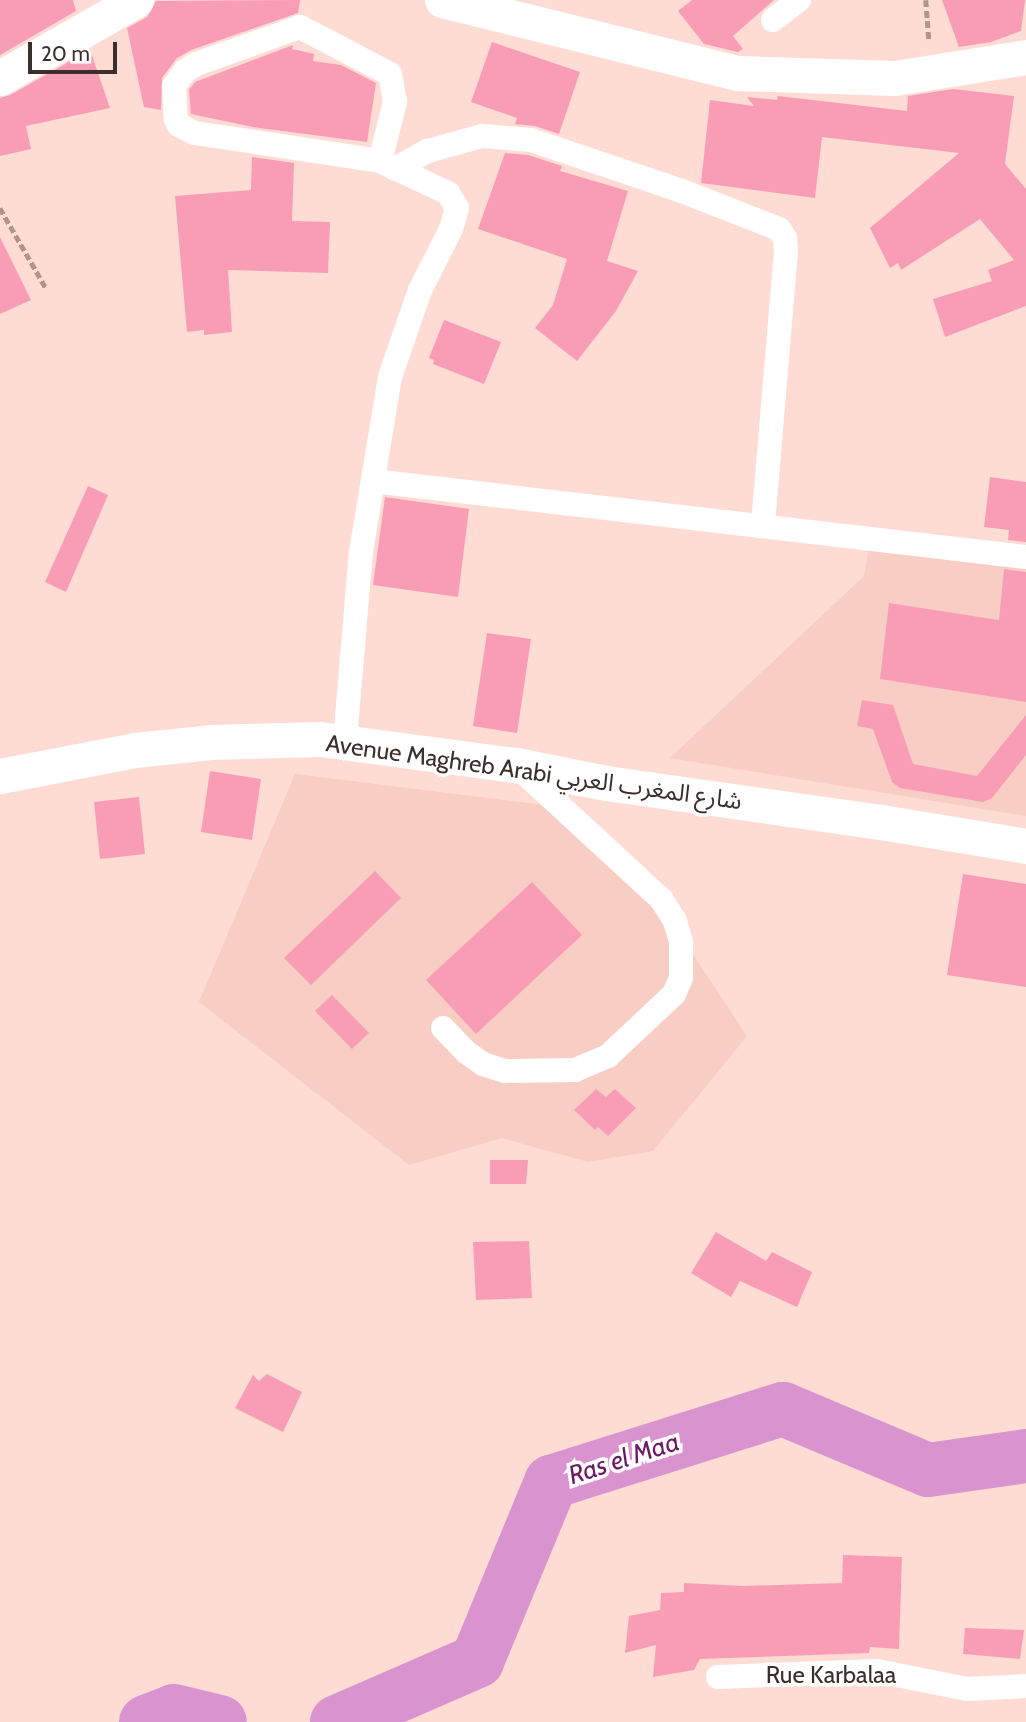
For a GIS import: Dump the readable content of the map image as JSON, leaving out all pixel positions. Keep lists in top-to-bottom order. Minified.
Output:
{"streets":{"street":["Avenue Maghreb Arabi شارع المغرب العربي","Rue Karbalaa"]},"water":["Ras el Maa"],"scale_bar":"20 m"}
